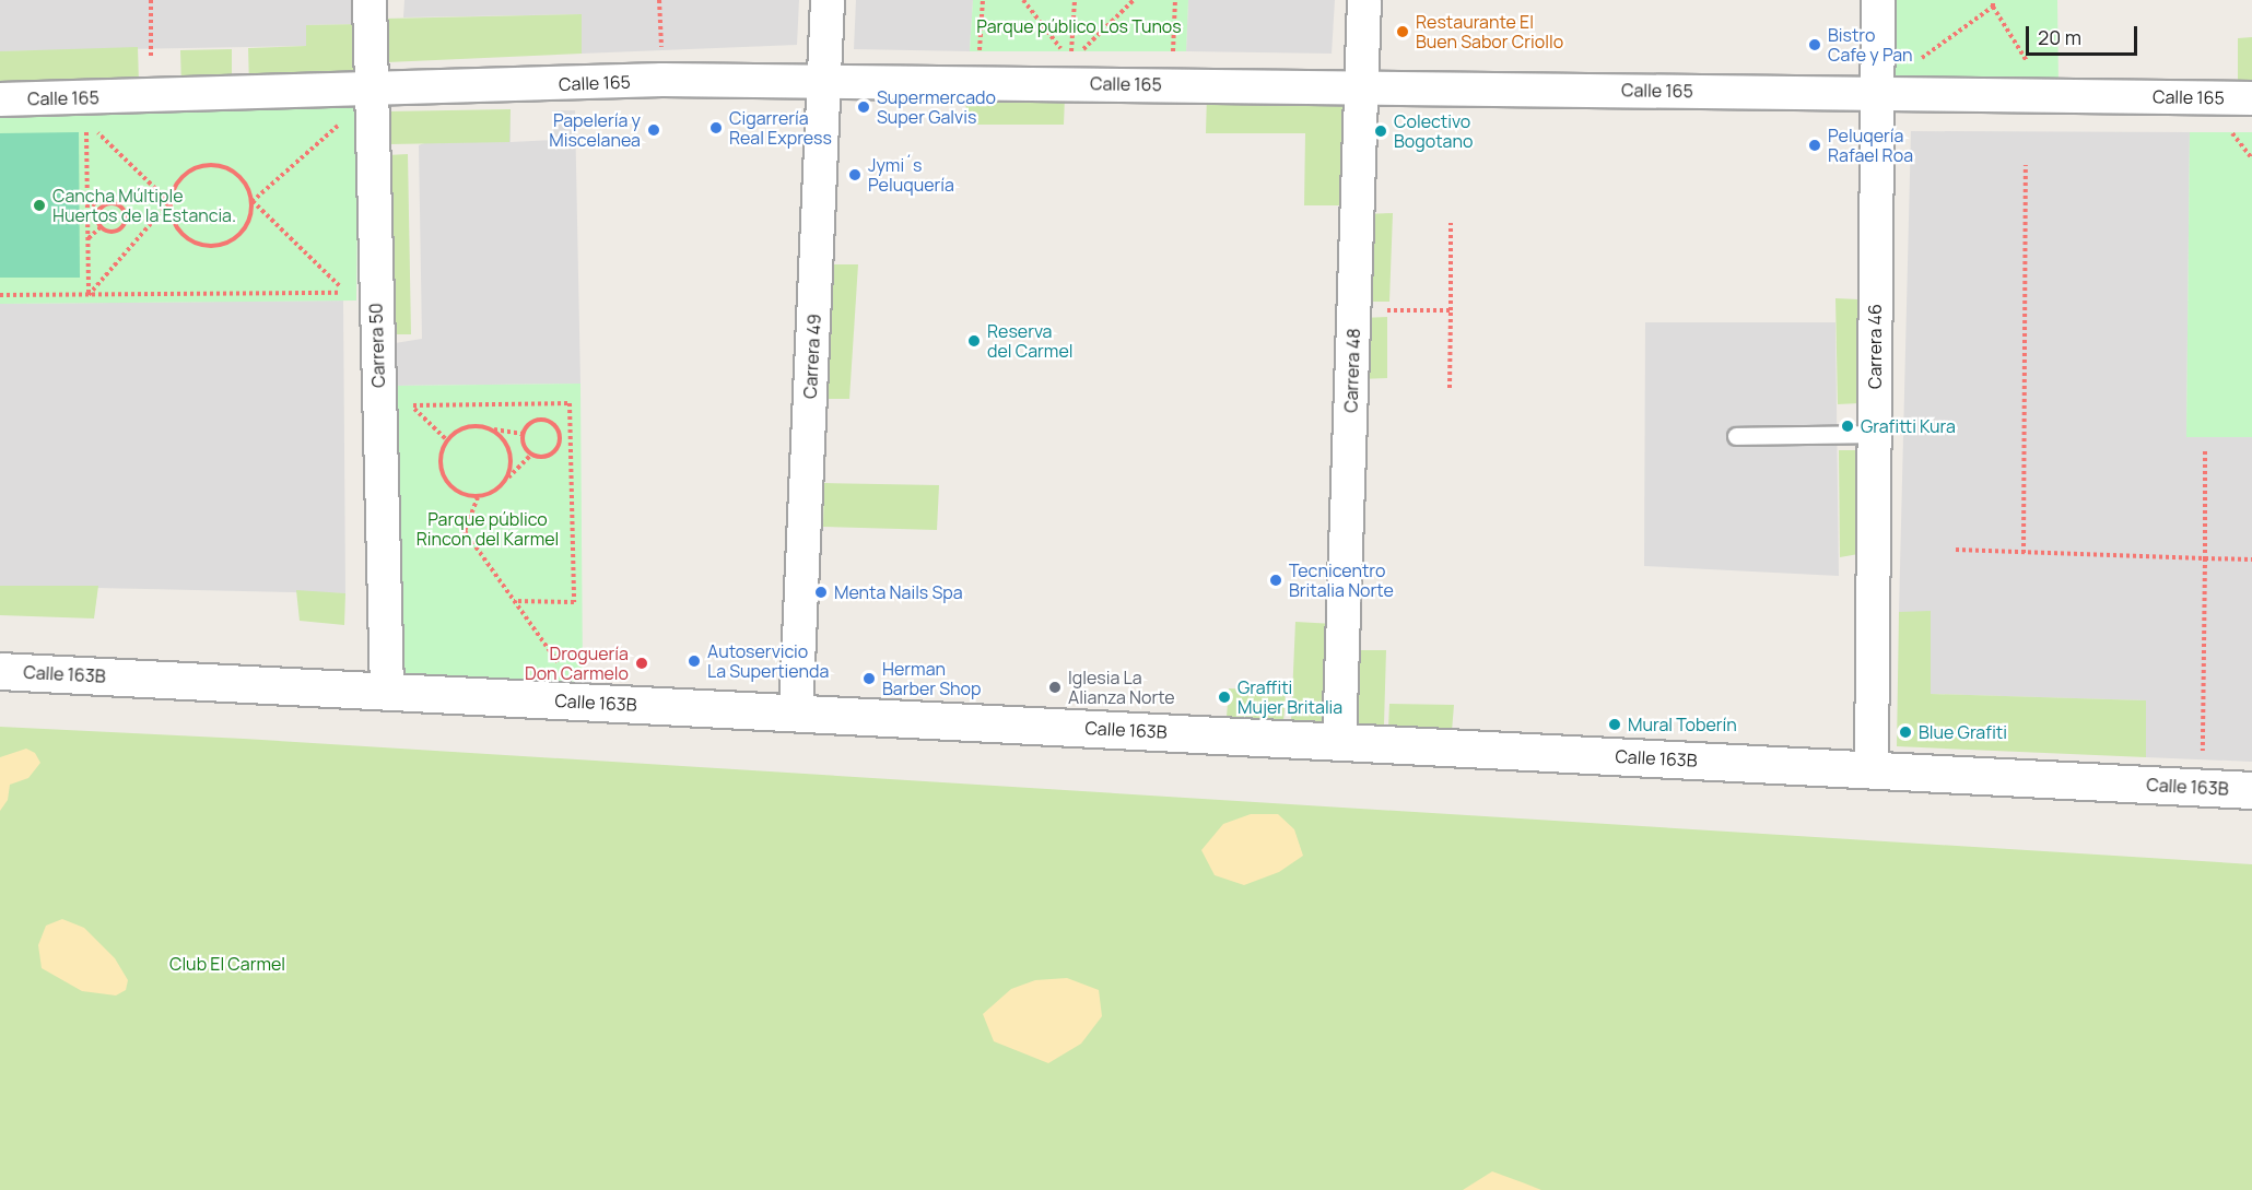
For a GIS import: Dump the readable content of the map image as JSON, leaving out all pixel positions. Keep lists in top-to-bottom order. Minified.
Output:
{"streets":{"street":["Calle 165","Carrera 50","Carrera 46","Carrera 49","Carrera 48","Calle 163B"]},"crossings":[["Calle 165","Carrera 50"],["Calle 165","Carrera 46"],["Calle 165","Carrera 49"],["Calle 165","Carrera 48"],["Carrera 50","Calle 163B"],["Carrera 46","Calle 163B"],["Carrera 49","Calle 163B"],["Carrera 48","Calle 163B"]],"parks":["Parque público Los Tunos","Parque público Rincon del Karmel","Club El Carmel"],"places":["Restaurante El Buen Sabor Criollo","Bistro Cafe y Pan","Supermercado Super Galvis","Cigarrería Real Express","Papelería y Miscelanea","Colectivo Bogotano","Peluqería Rafael Roa","Jymi´s Peluquería","Cancha Múltiple Huertos de la Estancia.","Reserva del Carmel","Grafitti Kura","Tecnicentro Britalia Norte","Menta Nails Spa","Autoservicio La Supertienda","Droguería Don Carmelo","Herman Barber Shop","Iglesia La Alianza Norte","Graffiti Mujer Britalia","Mural Toberín","Blue Grafiti"],"scale_bar":"20 m"}
